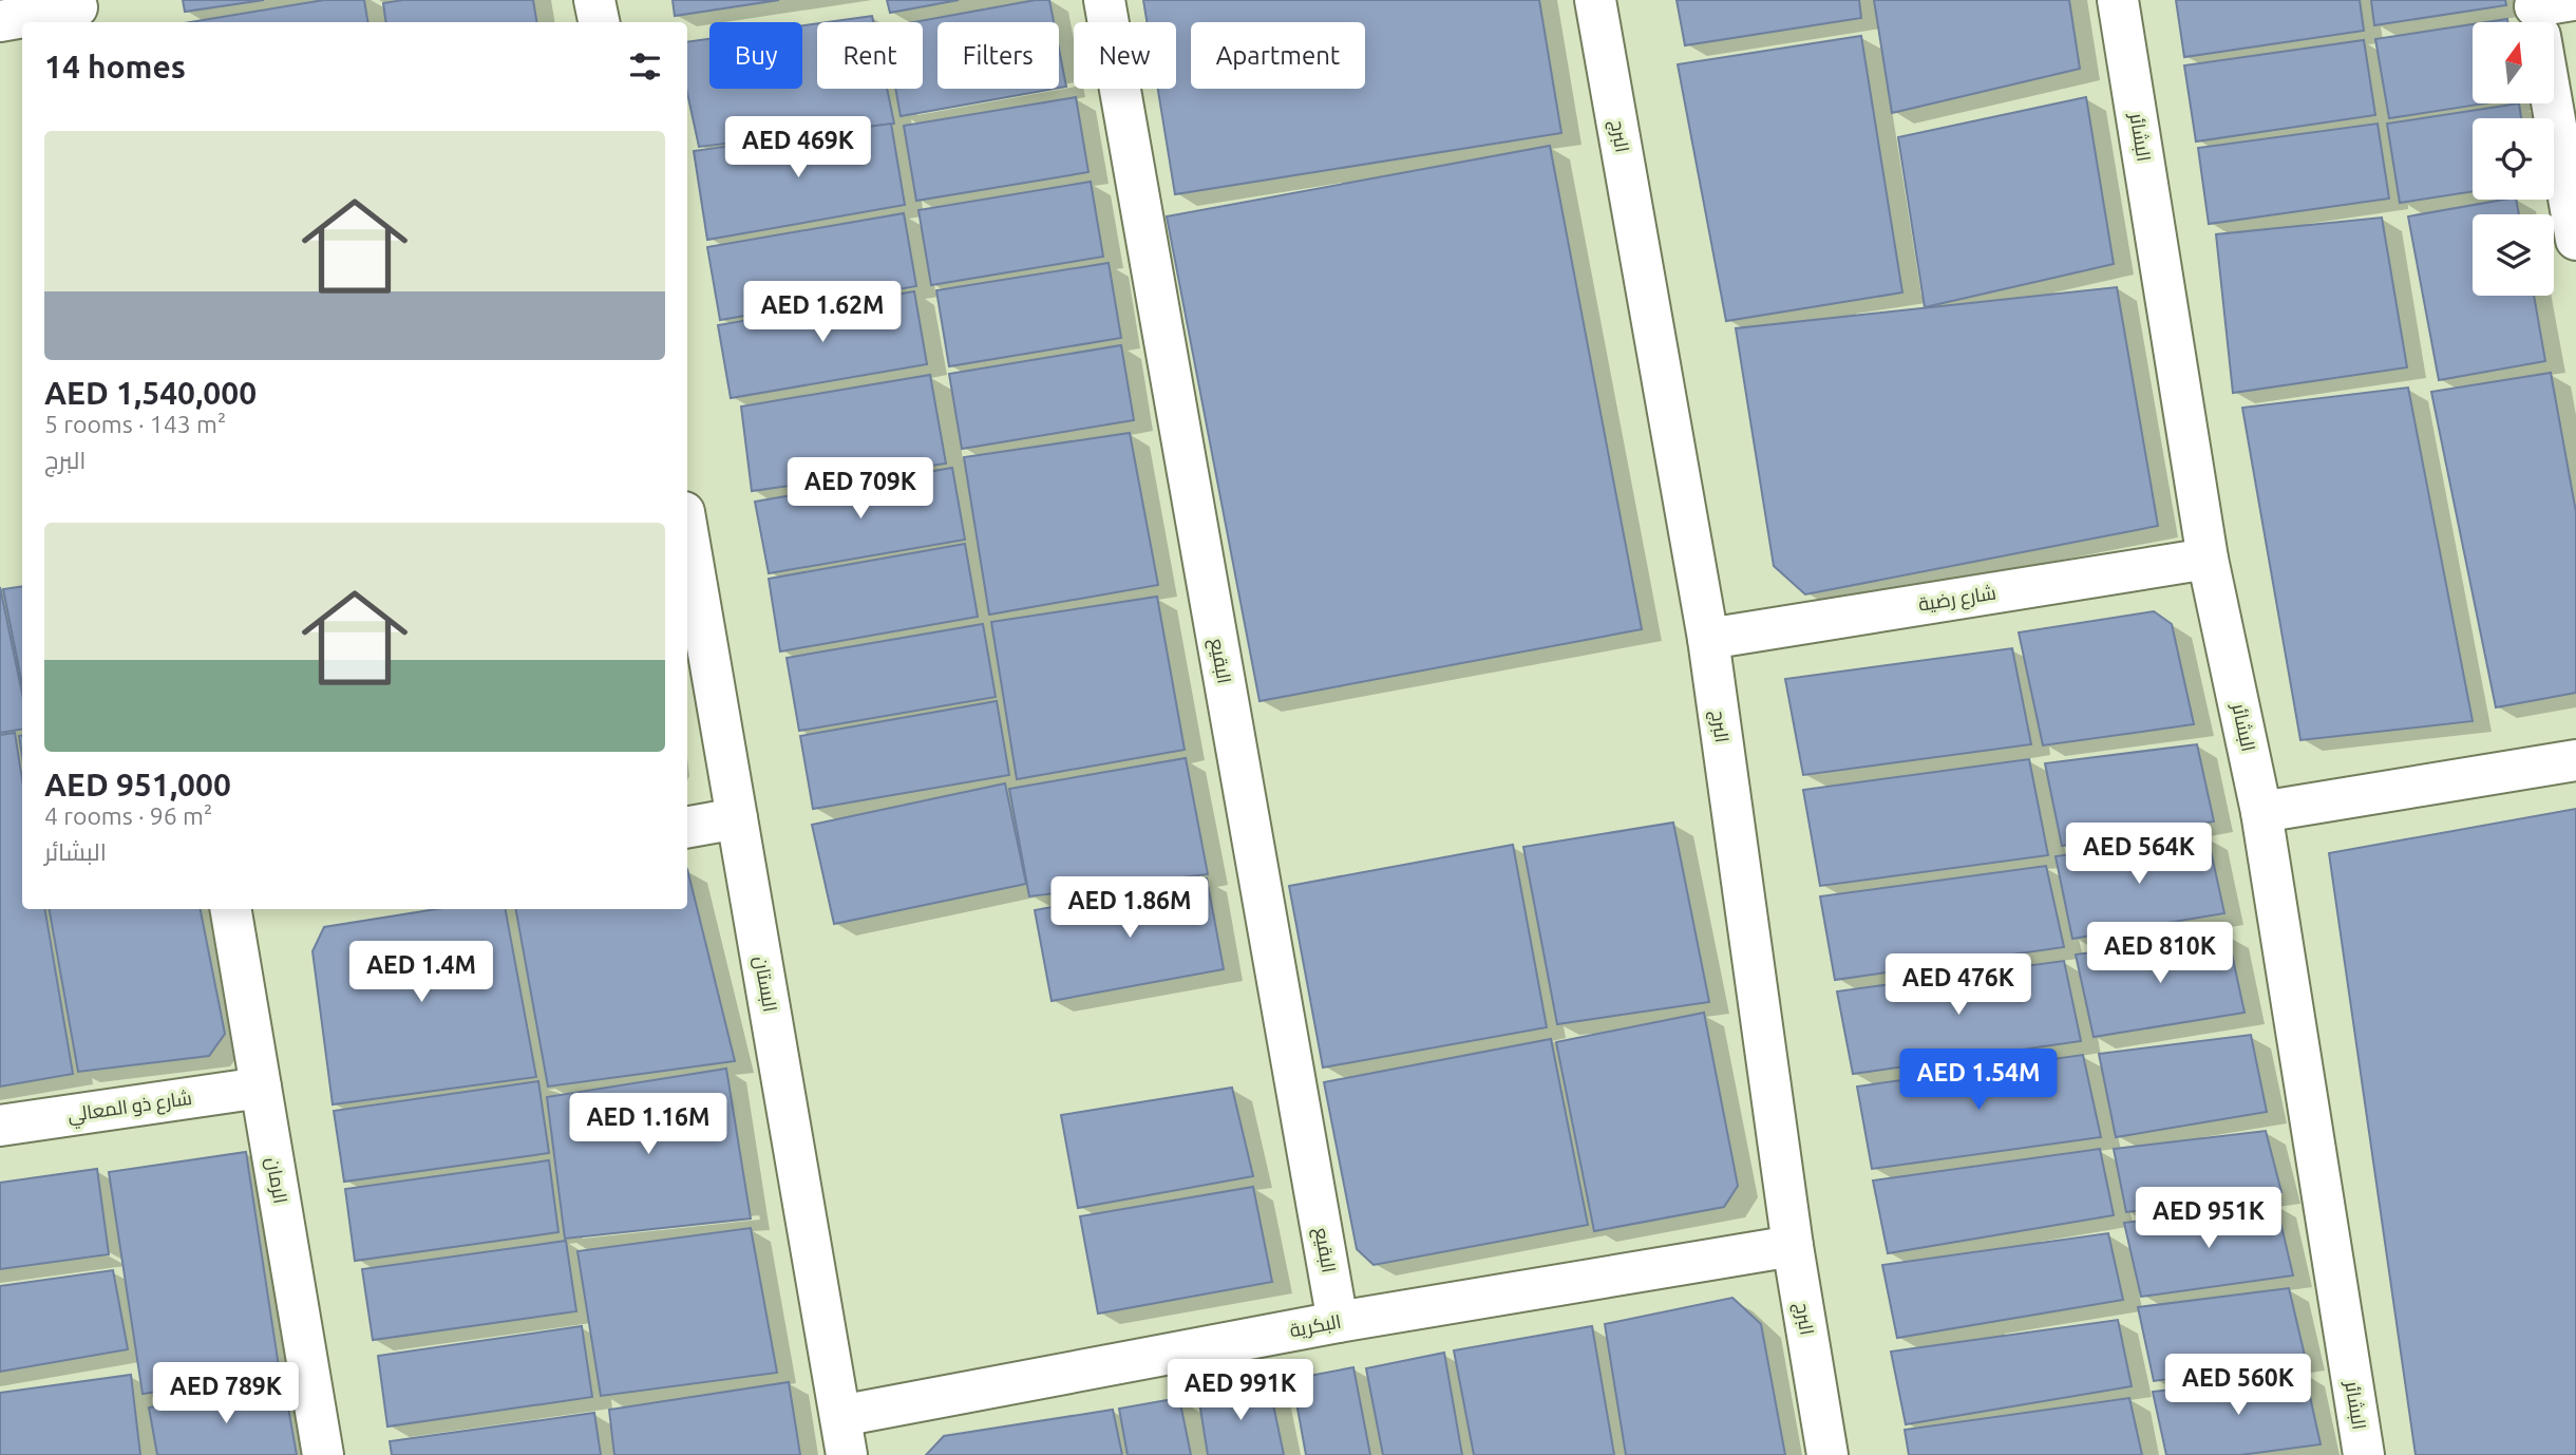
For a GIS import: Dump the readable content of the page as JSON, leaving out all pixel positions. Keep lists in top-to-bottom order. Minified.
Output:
{"streets":{"street":["البرج","البشائر","شارع رضية","البقيع","البستان","شارع ذو المعالي","الرمان","البكرية"]},"crossings":[["البرج","شارع رضية"],["البرج","البكرية"],["البشائر","شارع رضية"],["البقيع","البكرية"],["البستان","البكرية"],["شارع ذو المعالي","الرمان"]],"north":"top","page":{"chip":["Buy","Rent","Filters","New","Apartment"],"heading":"14 homes","list":[{"name":"AED 1,540,000","note":"5 rooms · 143 m² · البرج"},{"name":"AED 951,000","note":"4 rooms · 96 m² · البشائر"}],"price":["AED 469K","AED 1.62M","AED 709K","AED 564K","AED 1.86M","AED 810K","AED 1.4M","AED 476K","AED 1.54M","AED 1.16M","AED 951K","AED 560K","AED 991K","AED 789K"]}}
